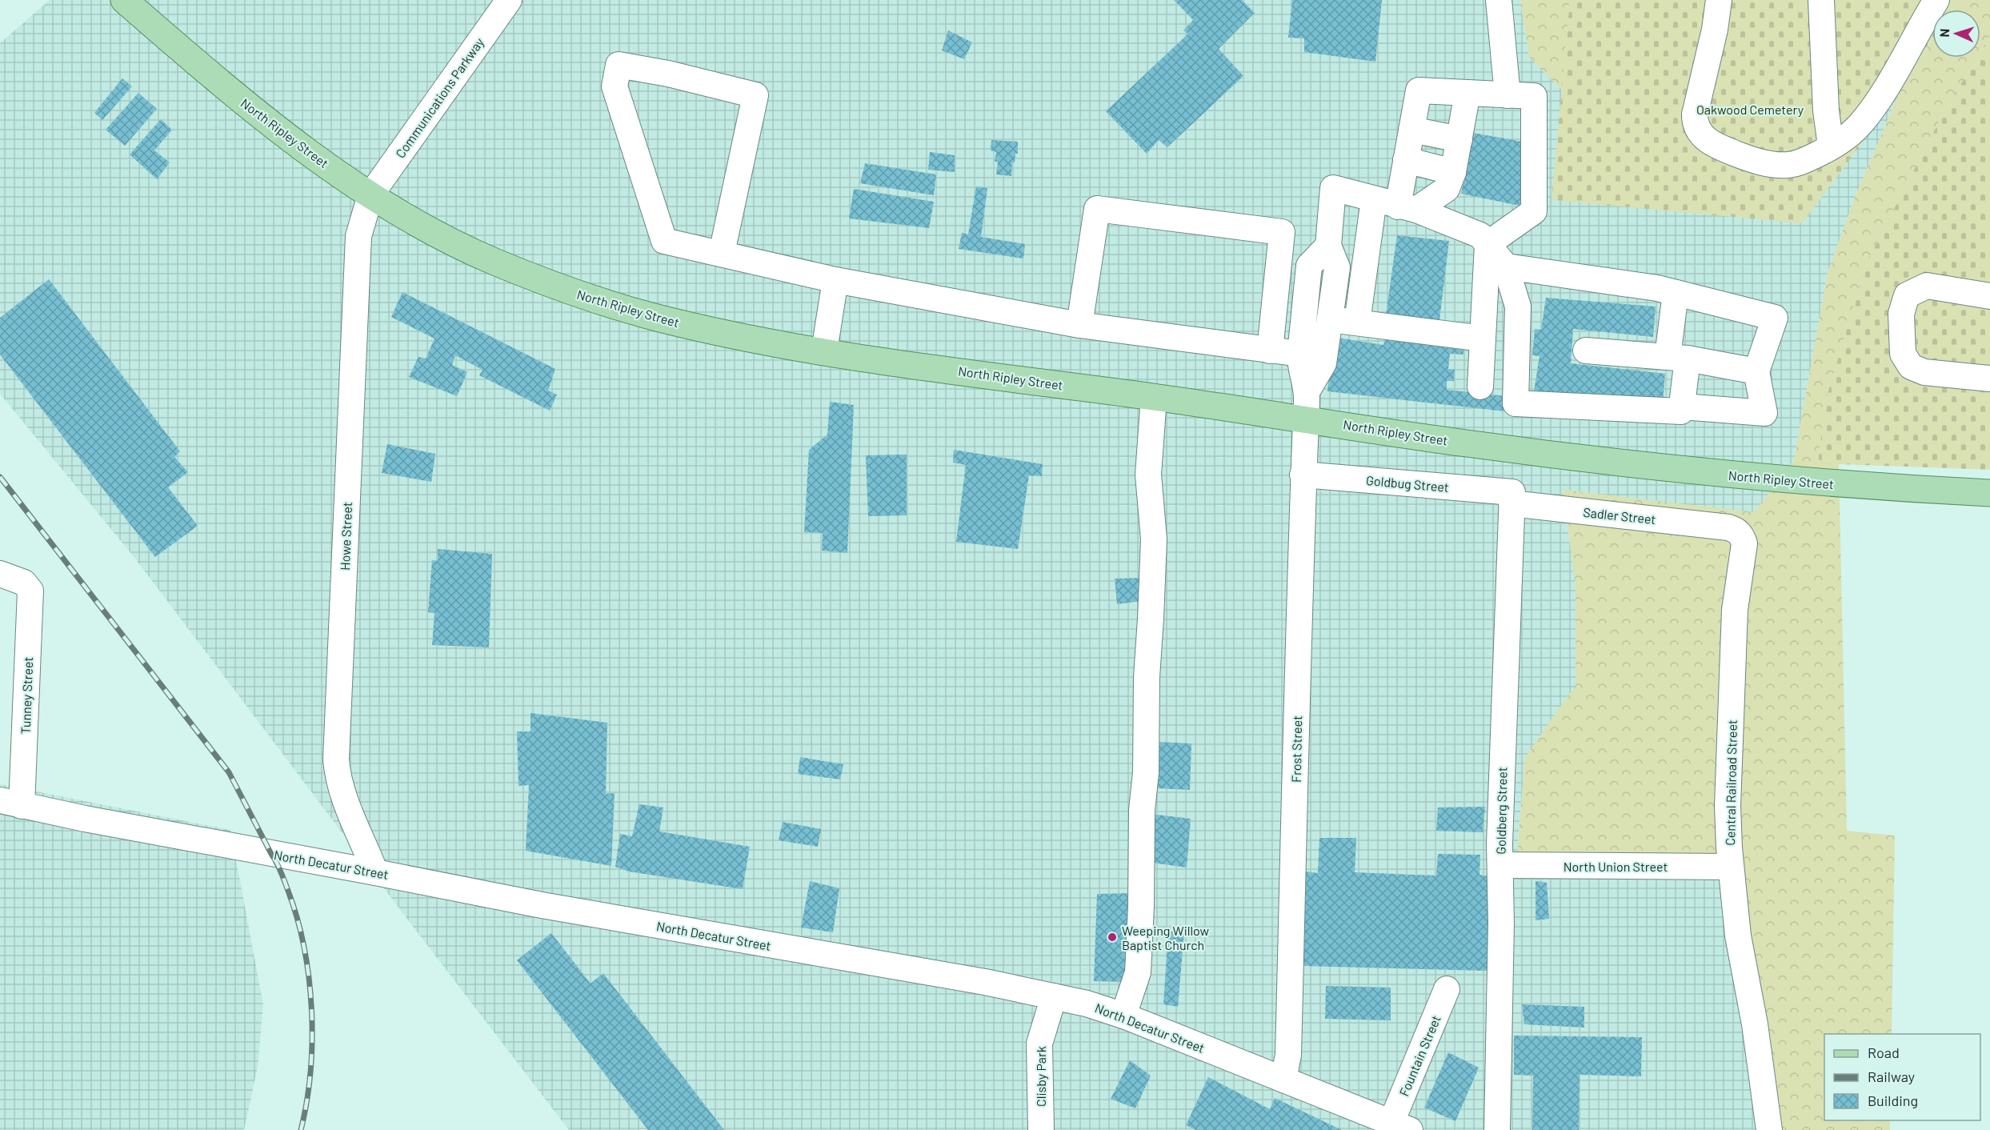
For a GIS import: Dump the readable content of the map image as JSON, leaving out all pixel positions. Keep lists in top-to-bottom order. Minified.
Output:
{"streets":{"main road":["North Ripley Street"],"street":["Communications Parkway","Goldbug Street","Sadler Street","Howe Street","Tunney Street","Frost Street","Central Railroad Street","Goldberg Street","North Decatur Street","North Union Street","Fountain Street","Clisby Park"]},"crossings":[["Communications Parkway","North Ripley Street"],["Communications Parkway","Howe Street"],["North Ripley Street","Howe Street"],["North Ripley Street","Frost Street"],["Goldbug Street","Sadler Street"],["Goldbug Street","Frost Street"],["Goldbug Street","Goldberg Street"],["Sadler Street","Central Railroad Street"],["Sadler Street","Goldberg Street"],["Howe Street","North Decatur Street"],["Tunney Street","North Decatur Street"],["Frost Street","North Decatur Street"],["Central Railroad Street","North Union Street"],["Goldberg Street","North Union Street"],["North Decatur Street","Fountain Street"],["North Decatur Street","Clisby Park"]],"parks":["Oakwood Cemetery"],"places":["Weeping Willow Baptist Church"],"legend":["Road","Railway","Building"],"north":"left"}
